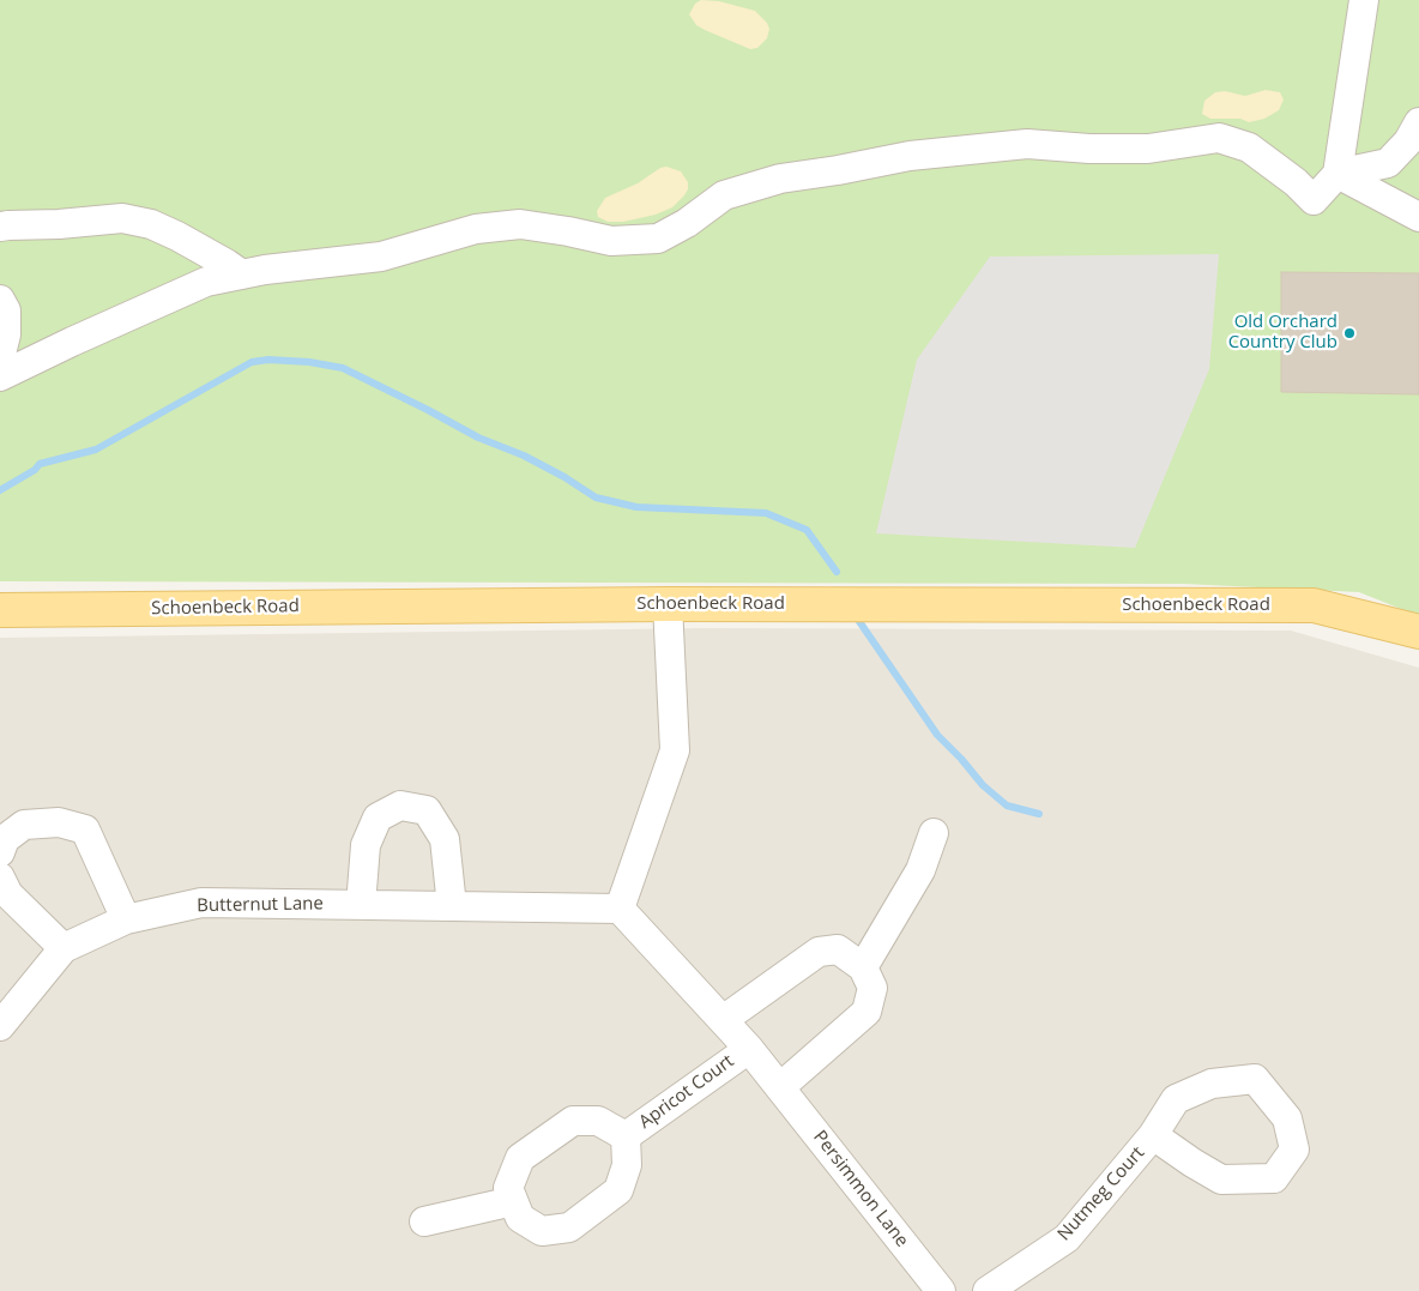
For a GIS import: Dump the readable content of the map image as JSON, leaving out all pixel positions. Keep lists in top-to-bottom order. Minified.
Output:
{"streets":{"main road":["Schoenbeck Road"],"street":["Butternut Lane","Apricot Court","Persimmon Lane","Nutmeg Court"]},"crossings":[["Butternut Lane","Persimmon Lane"],["Apricot Court","Persimmon Lane"]],"places":["Old Orchard Country Club"]}
